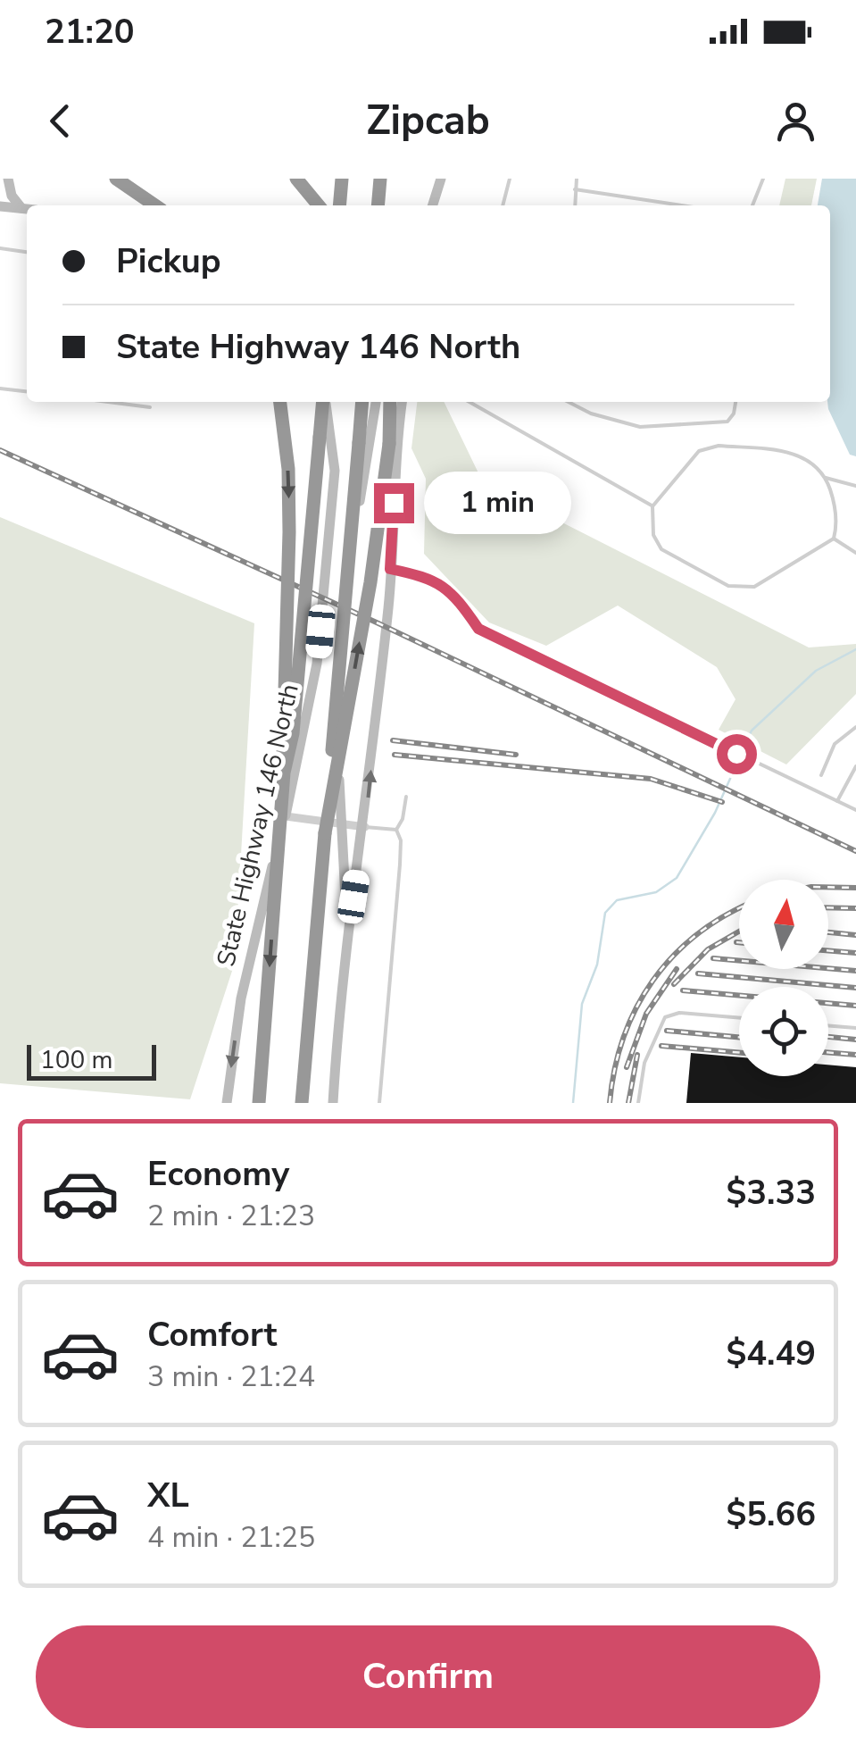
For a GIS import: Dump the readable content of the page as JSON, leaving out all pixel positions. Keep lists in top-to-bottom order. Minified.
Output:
{"streets":{"main road":["State Highway 146 North"]},"scale_bar":"100 m","north":"top","page":{"status":"21:20","header":"Zipcab","banner":["Pickup","State Highway 146 North"],"bubble":"1 min","scale":"100 m","list":[{"name":"Economy","note":"2 min · 21:23","value":"$3.33"},{"name":"Comfort","note":"3 min · 21:24","value":"$4.49"},{"name":"XL","note":"4 min · 21:25","value":"$5.66"}],"buttons":"Confirm"}}
